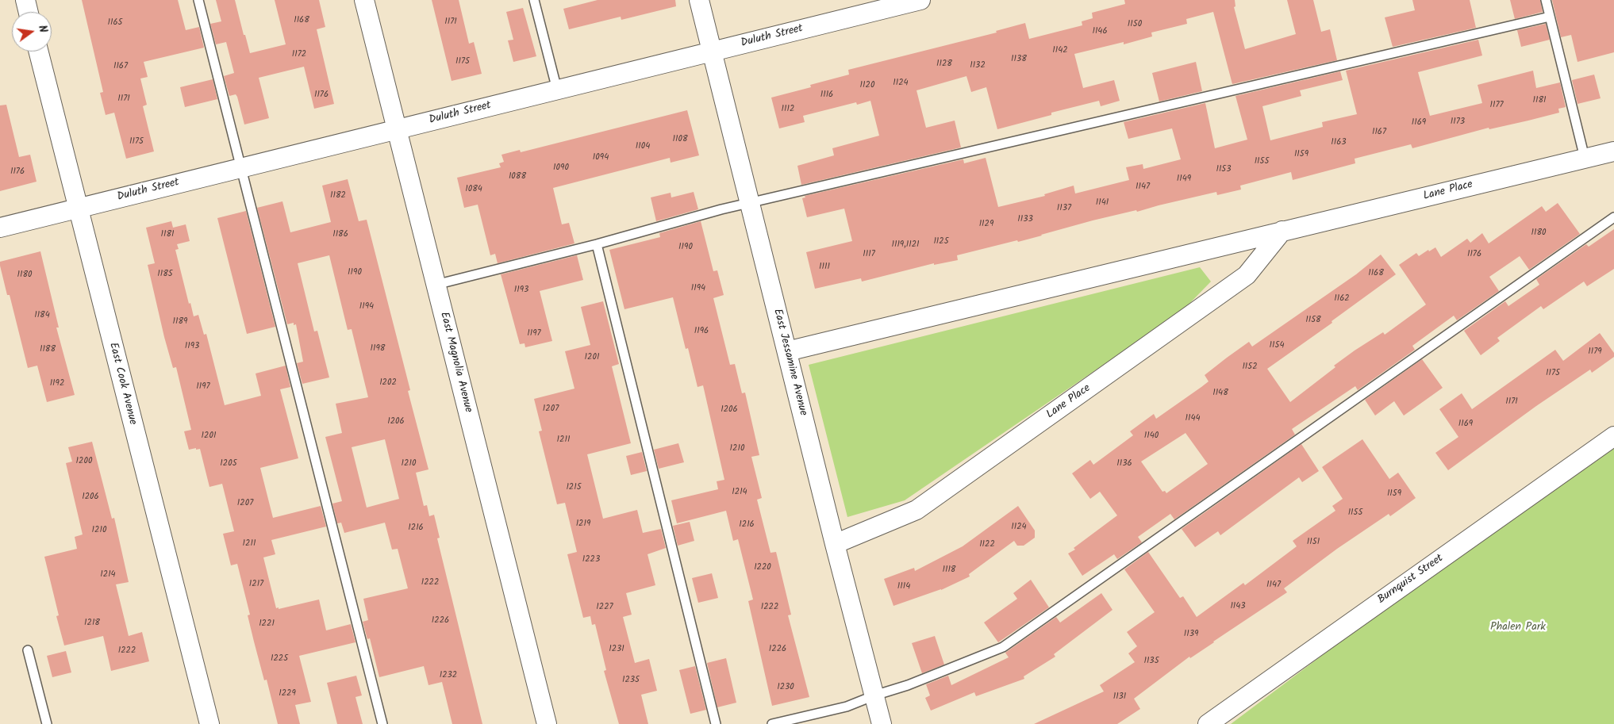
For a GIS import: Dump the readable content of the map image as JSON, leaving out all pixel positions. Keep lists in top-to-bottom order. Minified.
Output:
{"streets":{"street":["Duluth Street","Lane Place","East Magnolia Avenue","East Jessamine Avenue","East Cook Avenue","Burnquist Street"]},"crossings":[["Duluth Street","East Magnolia Avenue"],["Duluth Street","East Jessamine Avenue"],["Duluth Street","East Cook Avenue"],["Lane Place","East Jessamine Avenue"]],"parks":["Phalen Park"],"house_numbers":["1168","1171","1165","1150","1146","1142","1172","1138","1175","1128","1132","1167","1124","1120","1176","1116","1171","1181","1177","1112","1173","1169","1167","1108","1175","1163","1104","1159","1094","1155","1090","1153","1176","1088","1149","1147","1084","1182","1141","1137","1133","1129","1180","1181","1186","1125","1119,1121","1190","1117","1176","1111","1190","1168","1185","1180","1194","1193","1162","1194","1184","1158","1189","1196","1197","1154","1193","1198","1188","1179","1201","1152","1175","1202","1192","1197","1148","1171","1207","1206","1144","1206","1169","1201","1140","1211","1210","1200","1205","1210","1136","1215","1214","1159","1206","1207","1155","1219","1216","1124","1216","1210","1151","1211","1122","1223","1220","1118","1214","1222","1217","1147","1114","1143","1227","1222","1226","1218","1221","1139","1231","1226","1222","1225","1135","1232","1235","1230","1229","1131"],"north":"right"}
